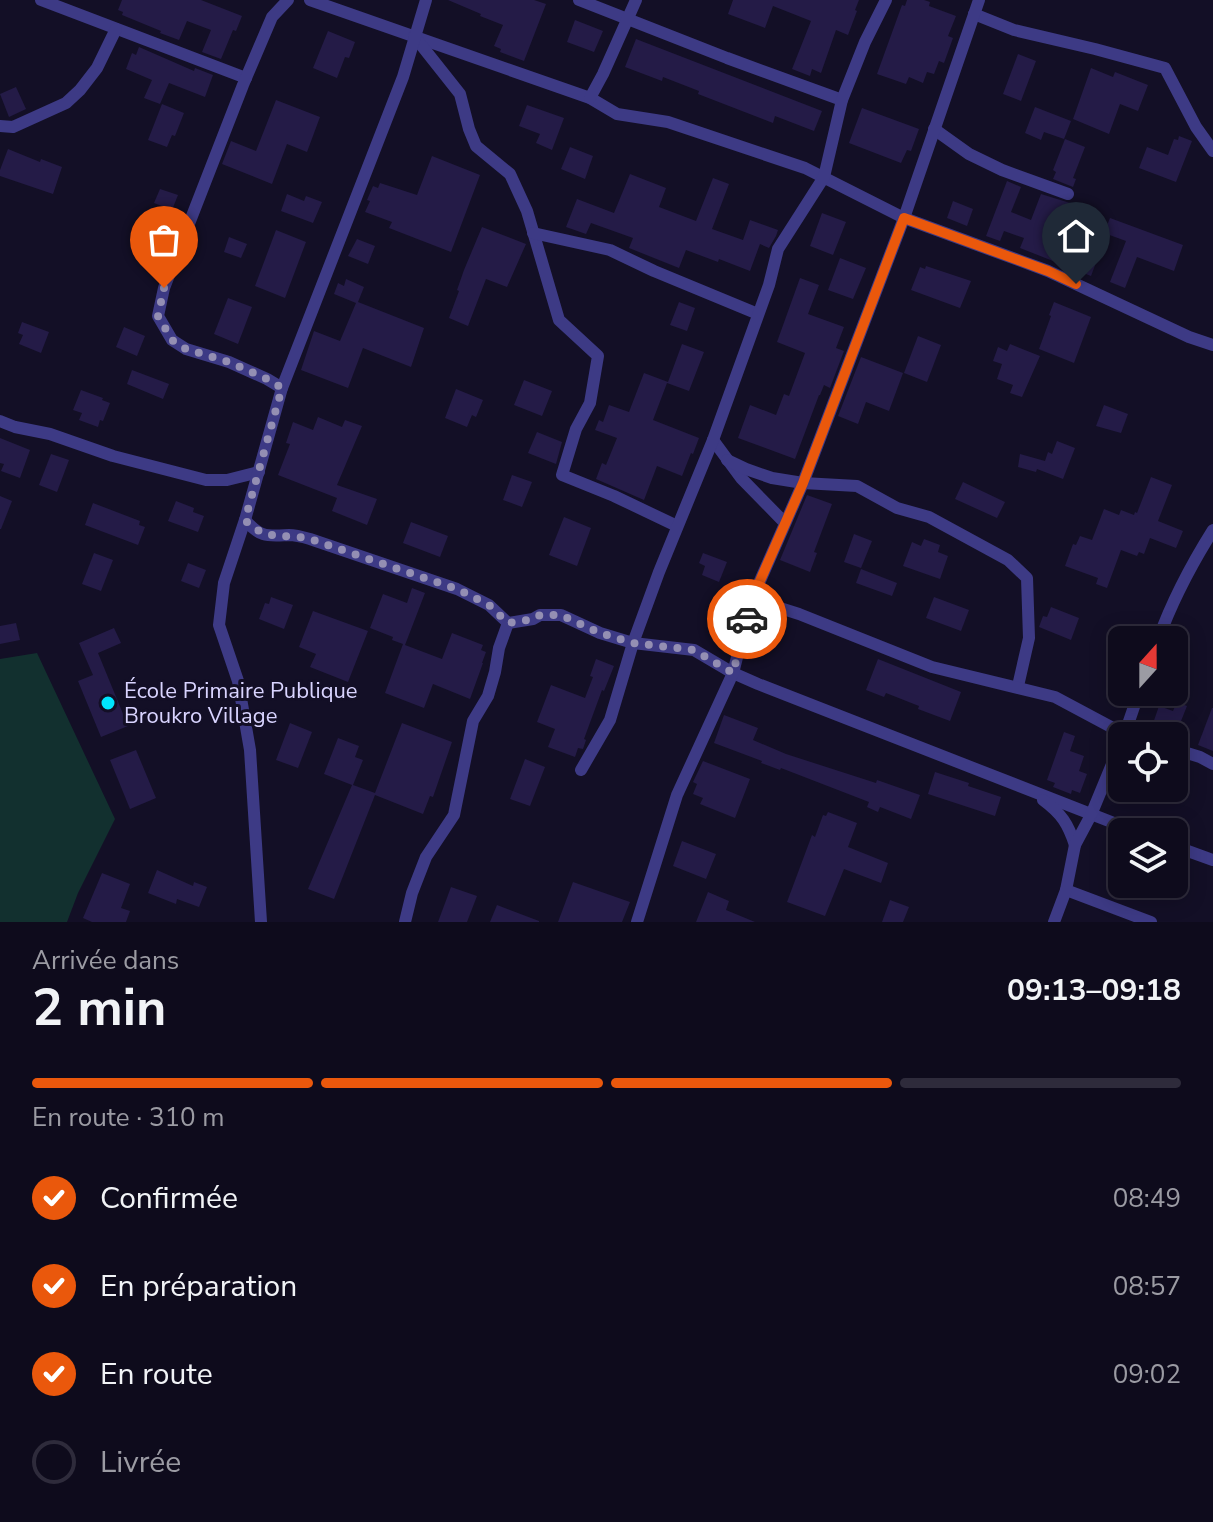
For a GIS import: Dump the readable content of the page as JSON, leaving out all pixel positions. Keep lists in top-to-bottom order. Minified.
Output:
{"places":["École Primaire Publique Broukro Village"],"north":"top","page":{"heading":["2 min","Arrivée dans","09:13–09:18"],"bar":"En route · 310 m","list":[["Confirmée","08:49"],["En préparation","08:57"],["En route","09:02"],"Livrée"]}}
